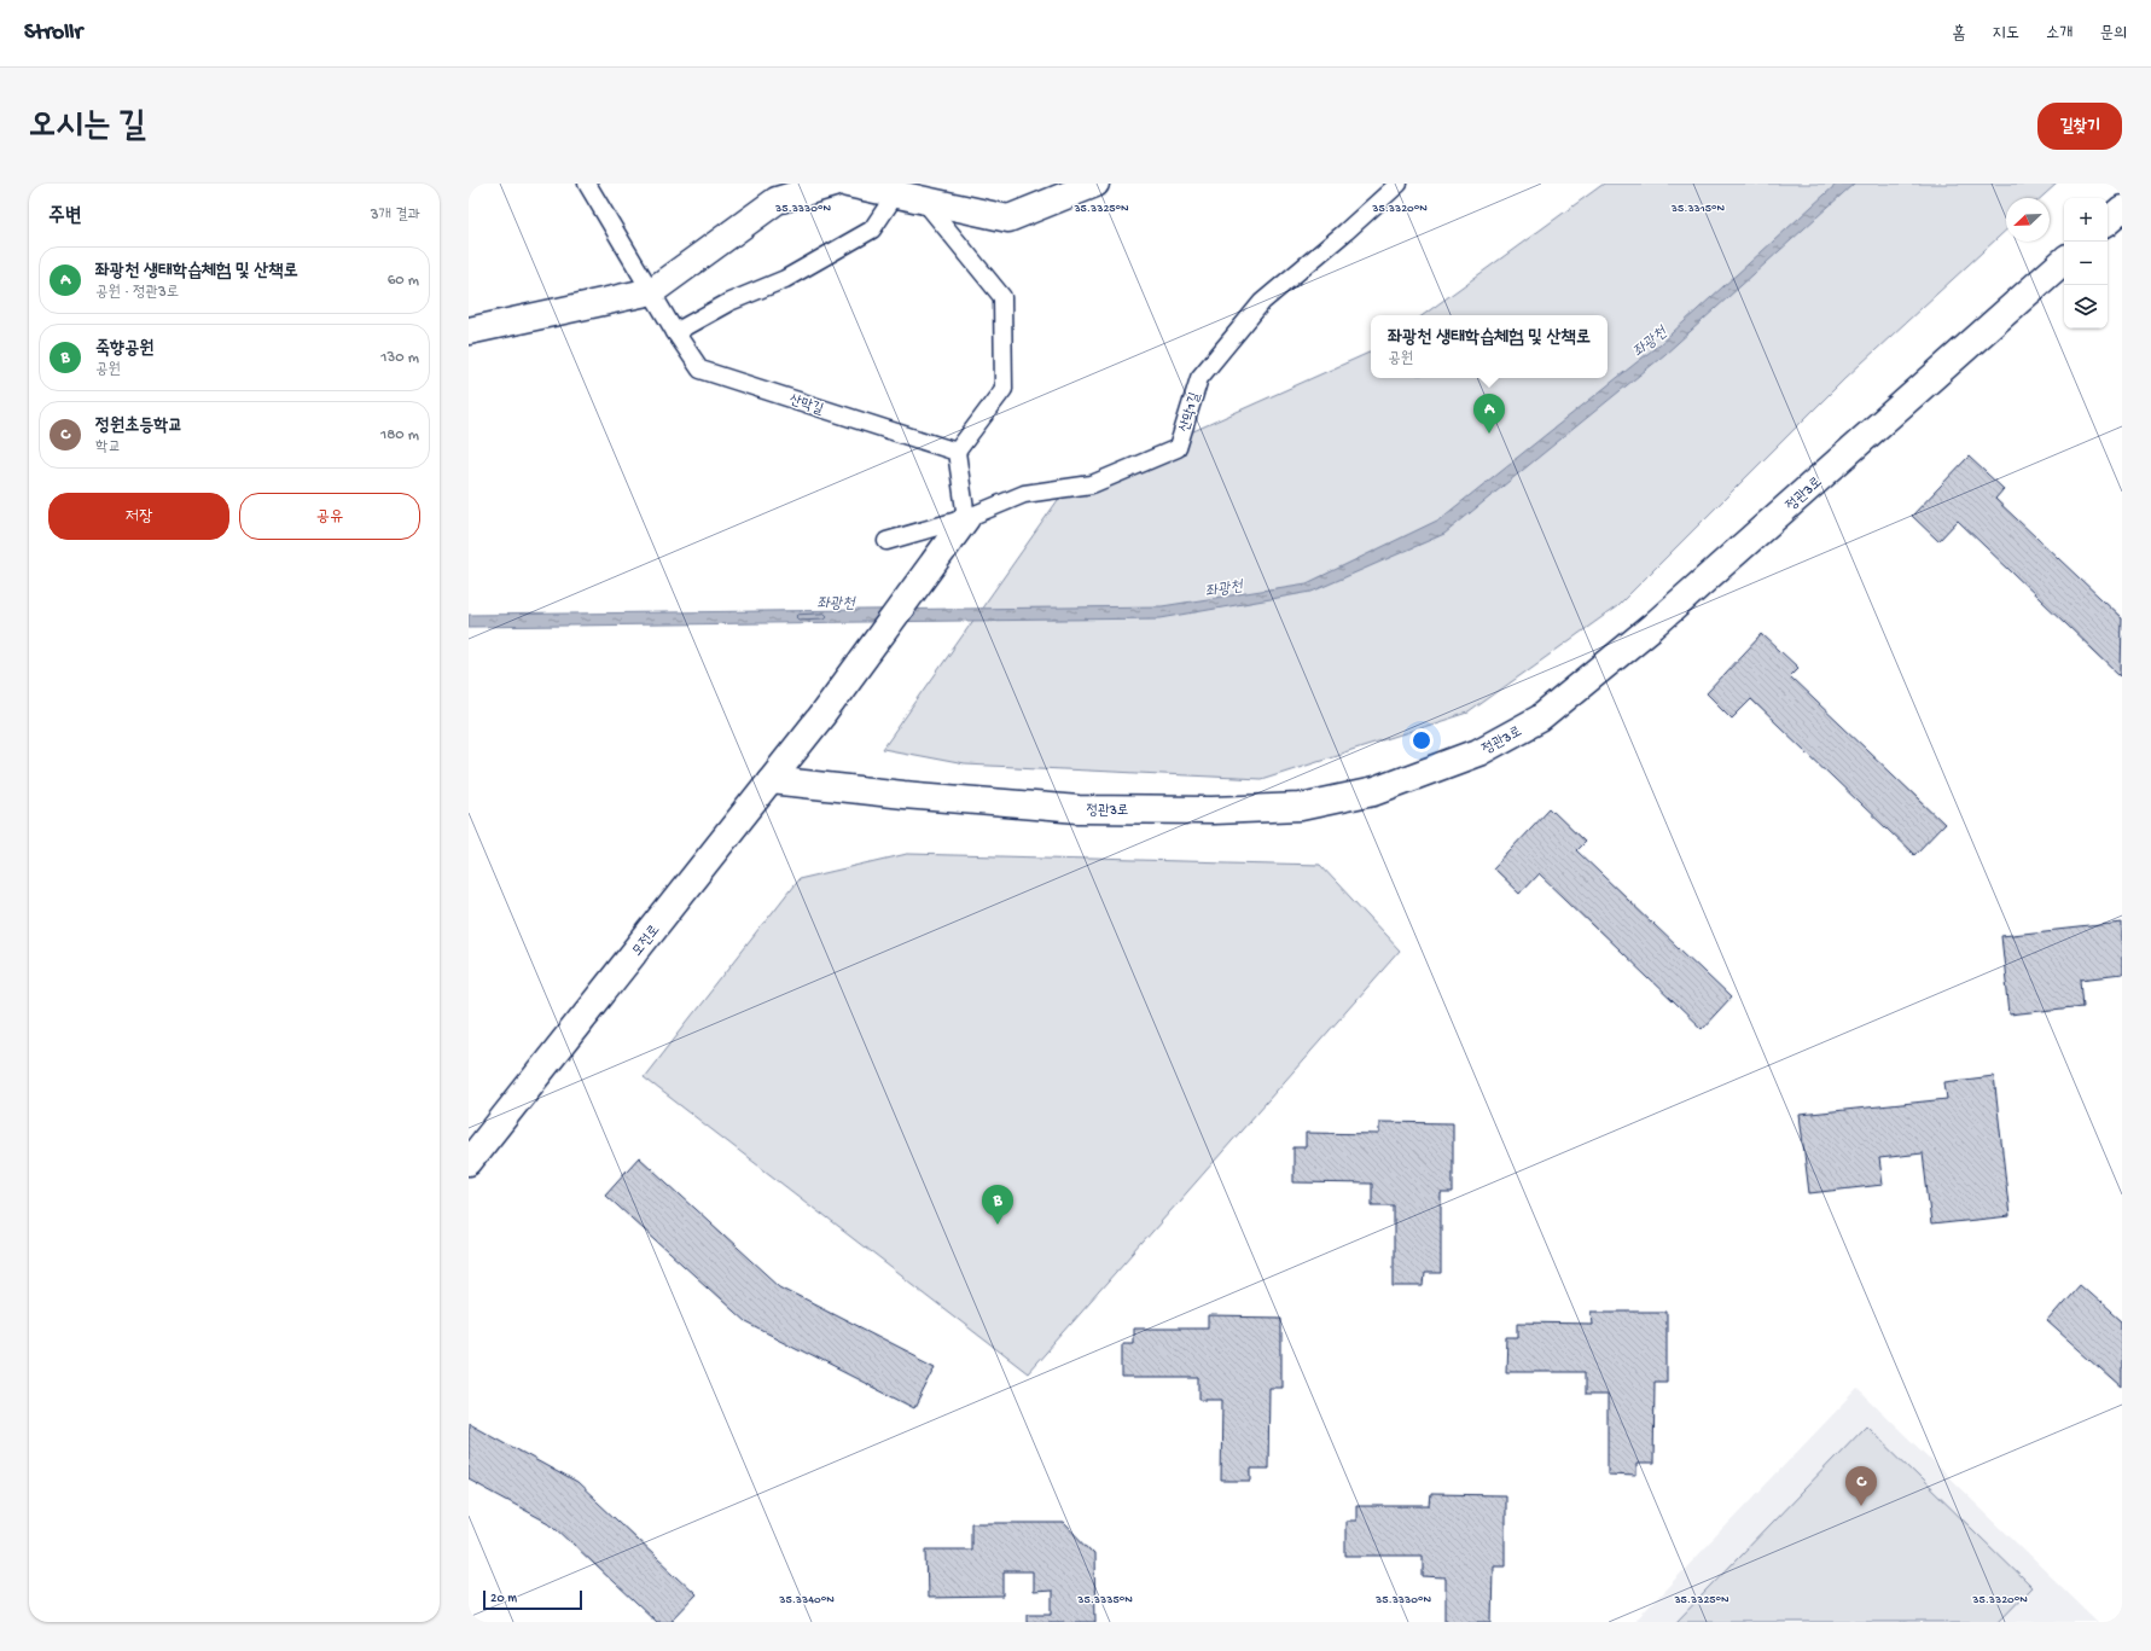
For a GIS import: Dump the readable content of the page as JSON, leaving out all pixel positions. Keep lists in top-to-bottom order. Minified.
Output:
{"streets":{"street":["정관3로","모전로"],"lane":["산막길","산막1길"]},"crossings":[["산막1길","모전로"],["정관3로","모전로"]],"water":["좌광천"],"scale_bar":"20 m","north":"bottom left","page":{"header":"Strollr","nav":["홈","지도","소개","문의"],"buttons":["길찾기",["저장","공유"]],"title":"오시는 길","heading":["주변","3개 결과"],"map_buttons":["+","−"],"list":[{"mark":"A","name":"좌광천 생태학습체험 및 산책로","note":"공원 · 정관3로","value":"60 m"},{"mark":"B","name":"죽향공원","note":"공원","value":"130 m"},{"mark":"C","name":"정원초등학교","note":"학교","value":"180 m"}],"popup":["좌광천 생태학습체험 및 산책로","공원"],"pins":["A","B","C"],"scale":"20 m"},"coordinates":["35.3330°N","35.3325°N","35.3320°N","35.3315°N","35.3340°N","35.3335°N"]}
